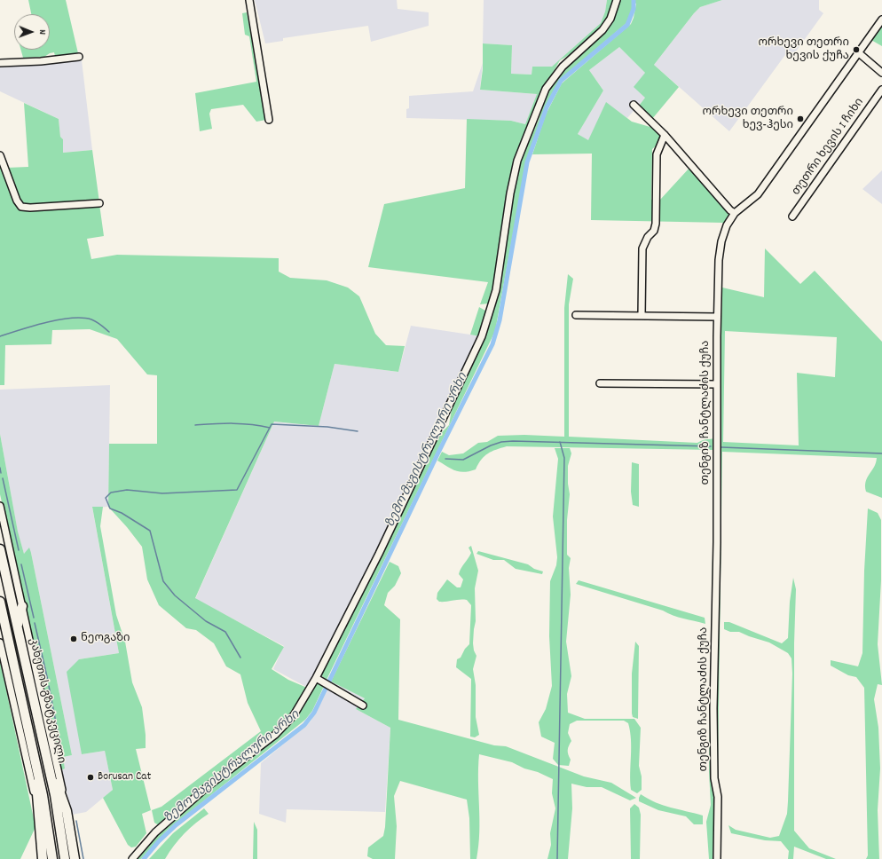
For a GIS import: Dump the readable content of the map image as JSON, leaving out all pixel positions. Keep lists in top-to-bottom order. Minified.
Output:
{"streets":{"highway":["კახეთის გზატკეცილი"],"street":["თეთრი ხევის I ჩიხი","თენგიზ ჩანტლაძის ქუჩა"]},"water":["ზემო მაგისტრალური არხი"],"places":["ორხევი თეთრი ხევის ქუჩა","ორხევი თეთრი ხევ-ჰესი","ნეოგაზი","Borusan Cat"],"north":"right"}
